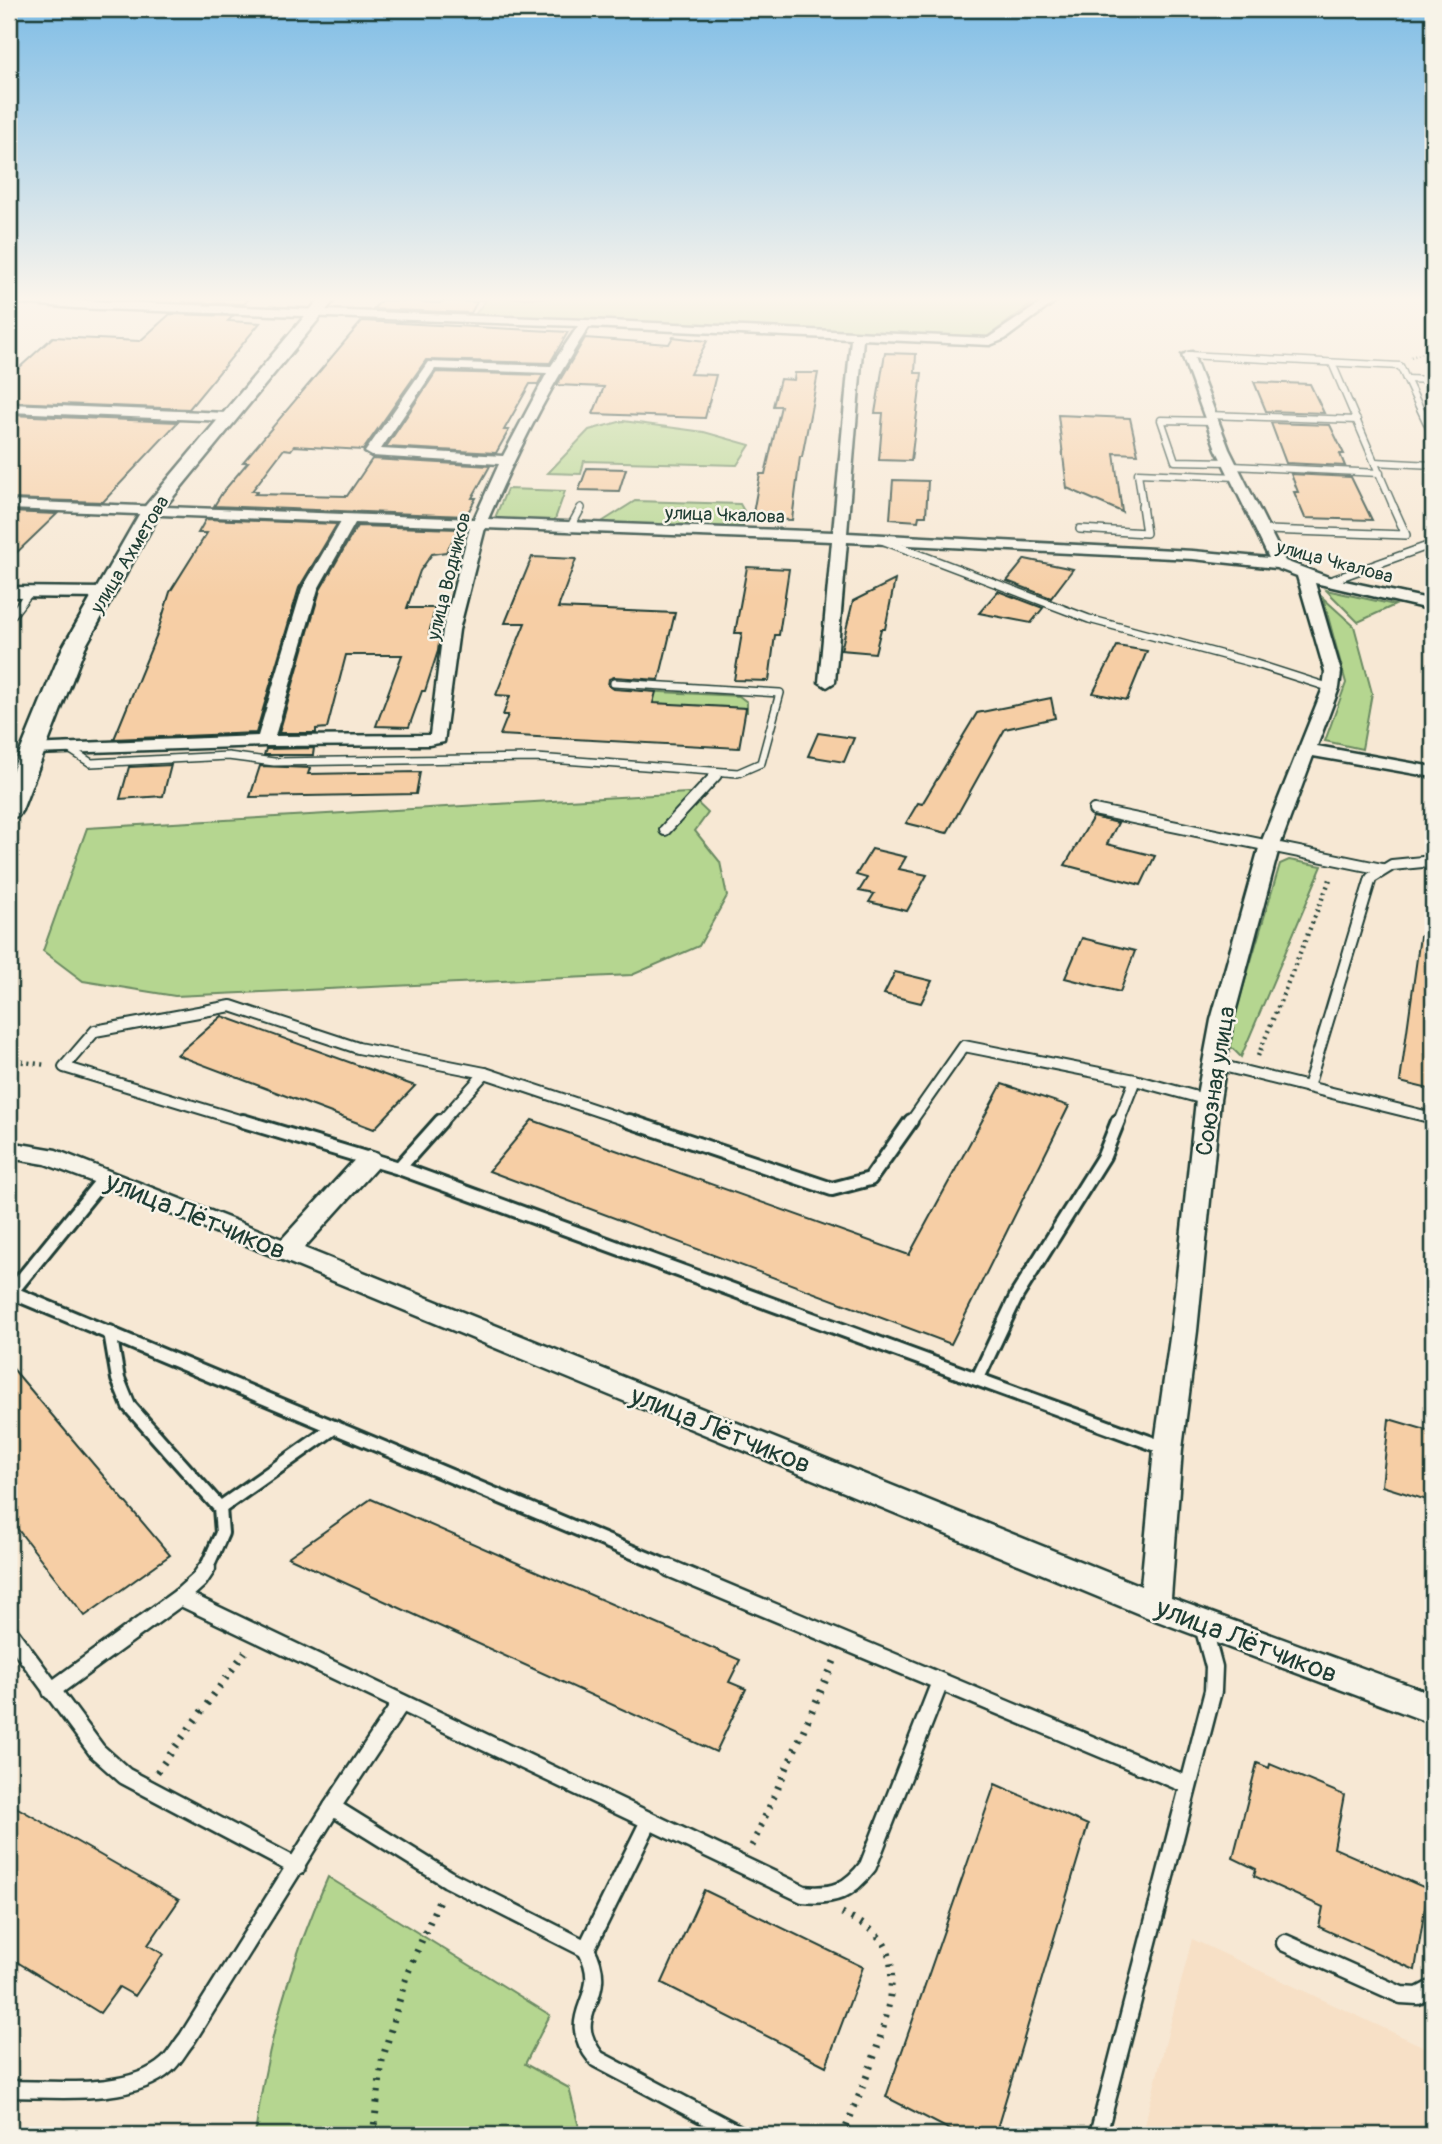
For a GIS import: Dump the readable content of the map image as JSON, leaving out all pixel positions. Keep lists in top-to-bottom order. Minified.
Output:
{"streets":{"main road":["улица Ахметова"],"street":["улица Чкалова","улица Водников","Союзная улица","улица Лётчиков"]},"crossings":[["улица Чкалова","улица Ахметова"],["улица Чкалова","улица Водников"],["улица Чкалова","Союзная улица"],["Союзная улица","улица Лётчиков"]]}
